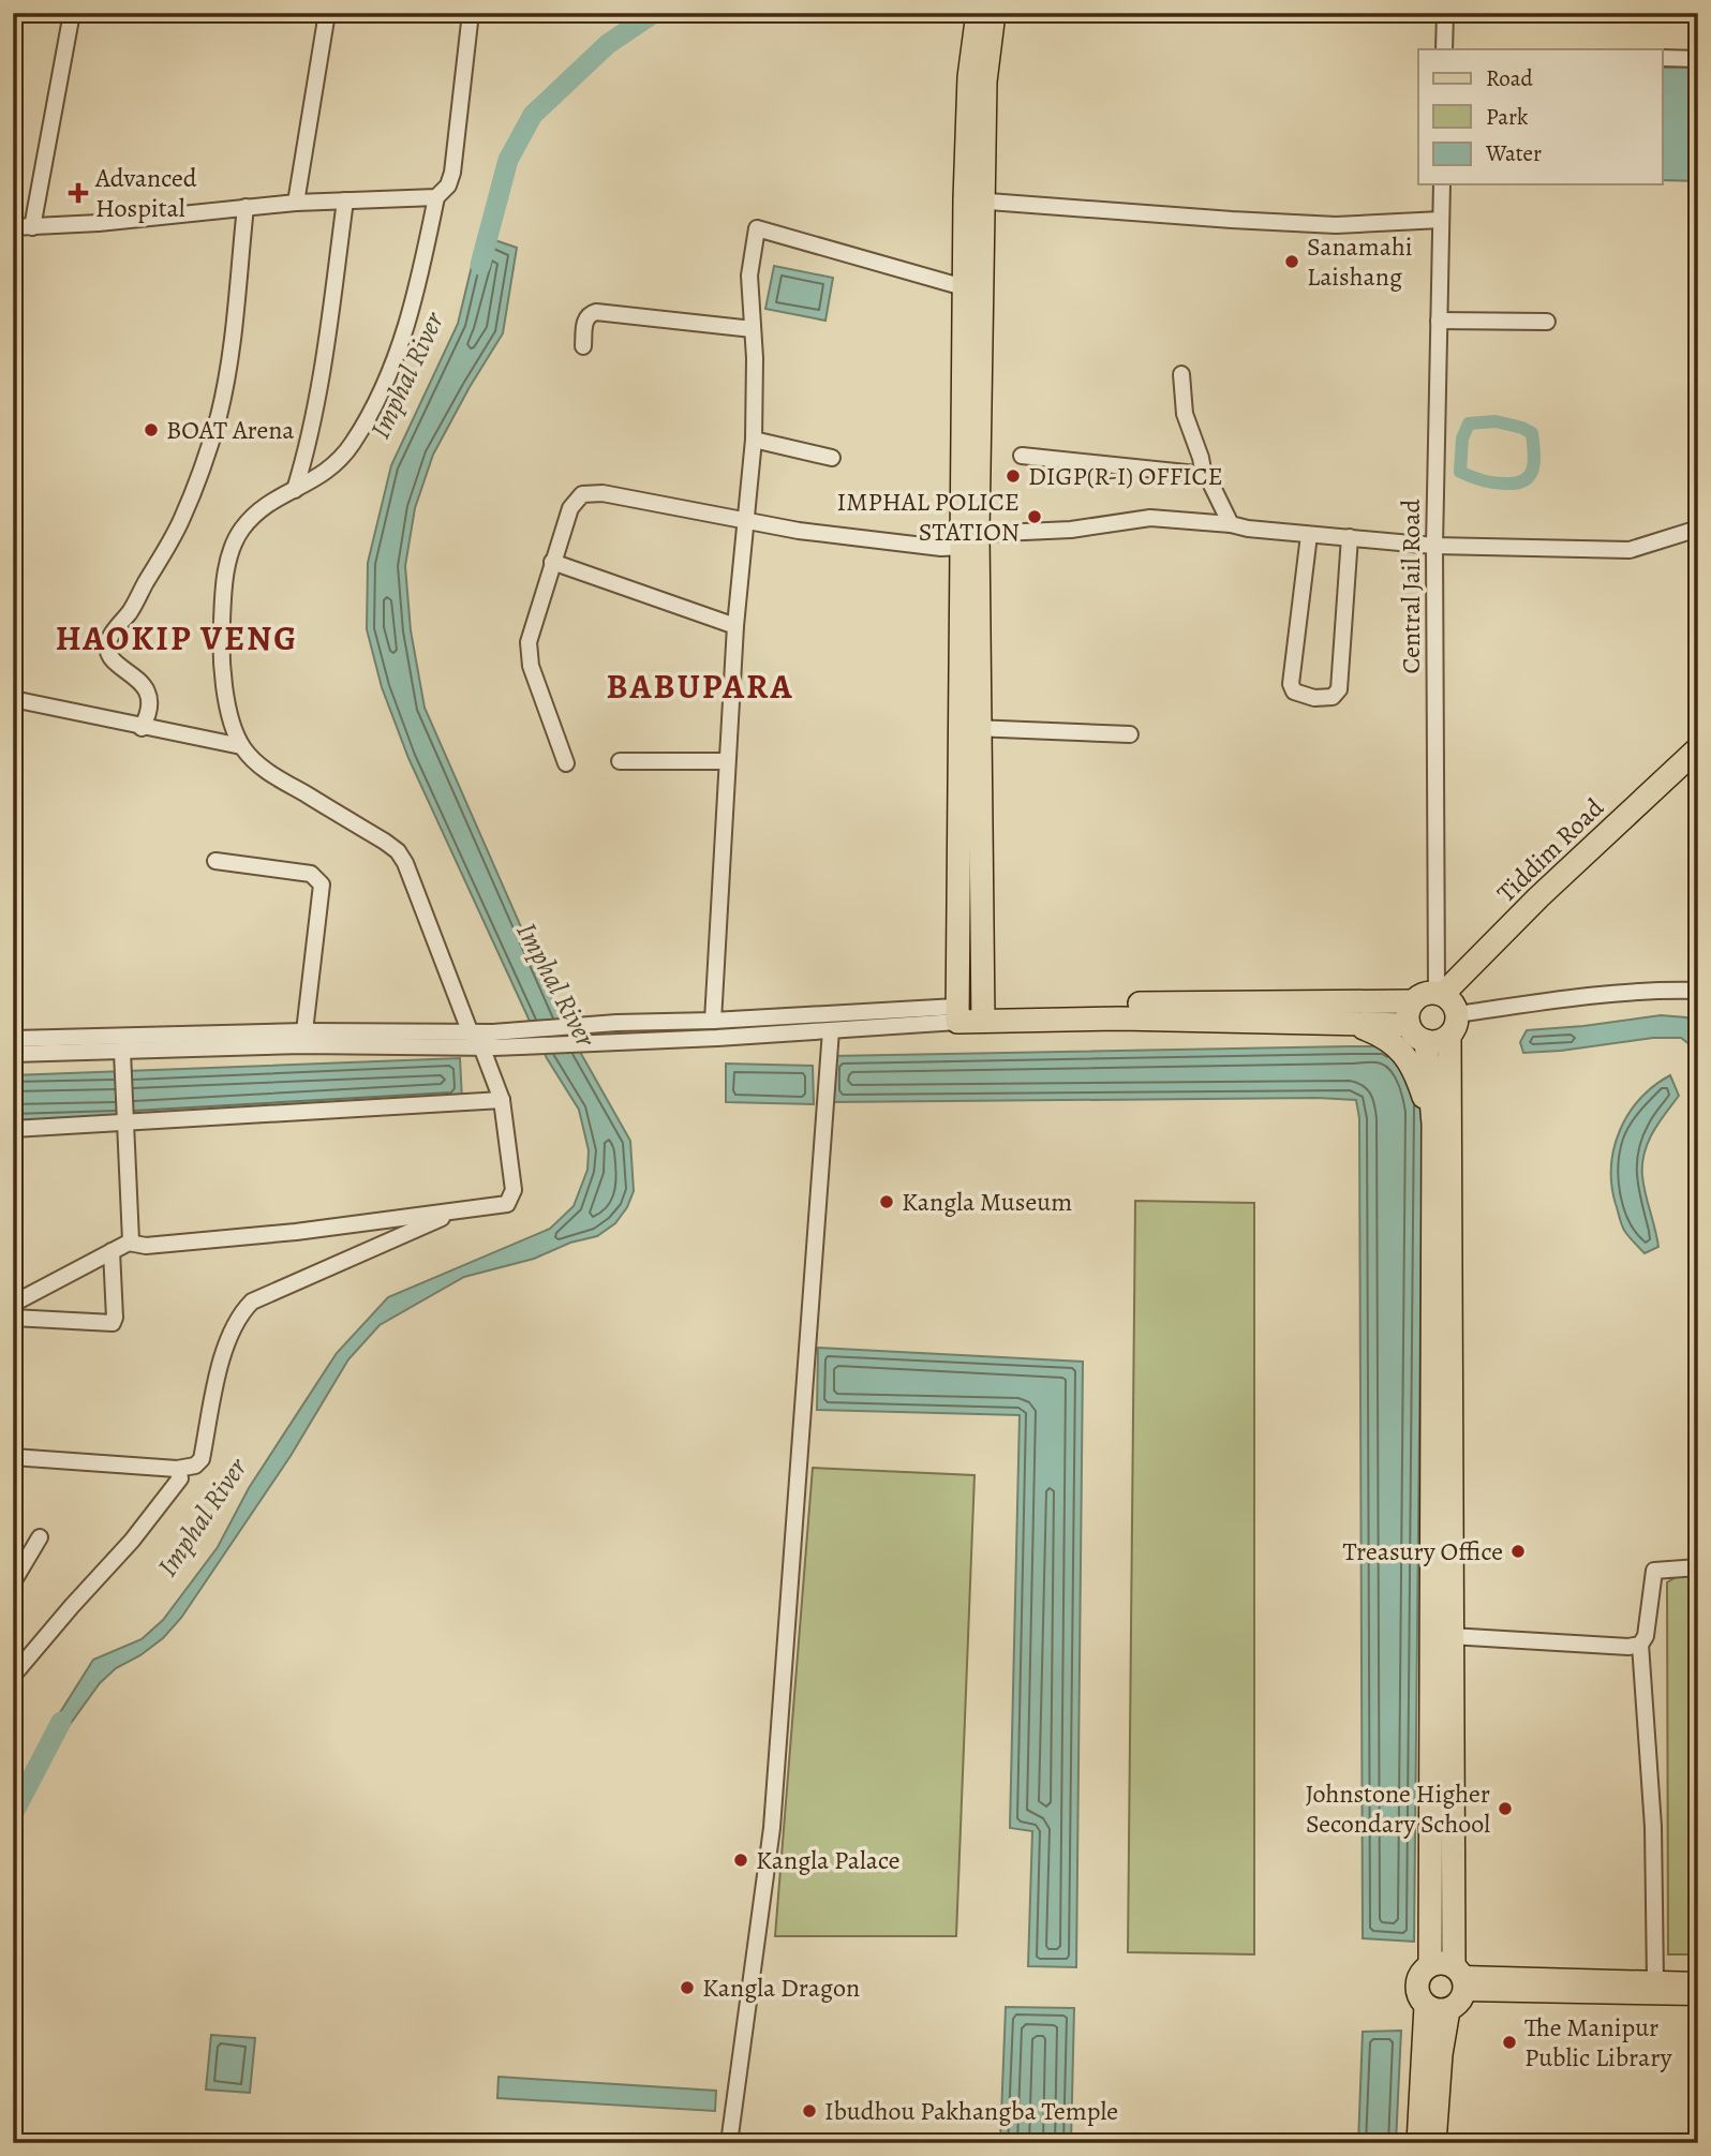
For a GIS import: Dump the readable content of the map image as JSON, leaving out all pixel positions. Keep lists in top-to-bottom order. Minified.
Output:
{"streets":{"street":["Central Jail Road"]},"districts":["HAOKIP VENG","BABUPARA"],"water":["Imphal River"],"places":{"health":["Advanced Hospital"],"other":["Sanamahi Laishang","BOAT Arena","DIGP(R-I) OFFICE","IMPHAL POLICE STATION","Kangla Museum","Treasury Office","Johnstone Higher Secondary School","Kangla Palace","Kangla Dragon","The Manipur Public Library","Ibudhou Pakhangba Temple"]},"legend":["Road","Park","Water"]}
